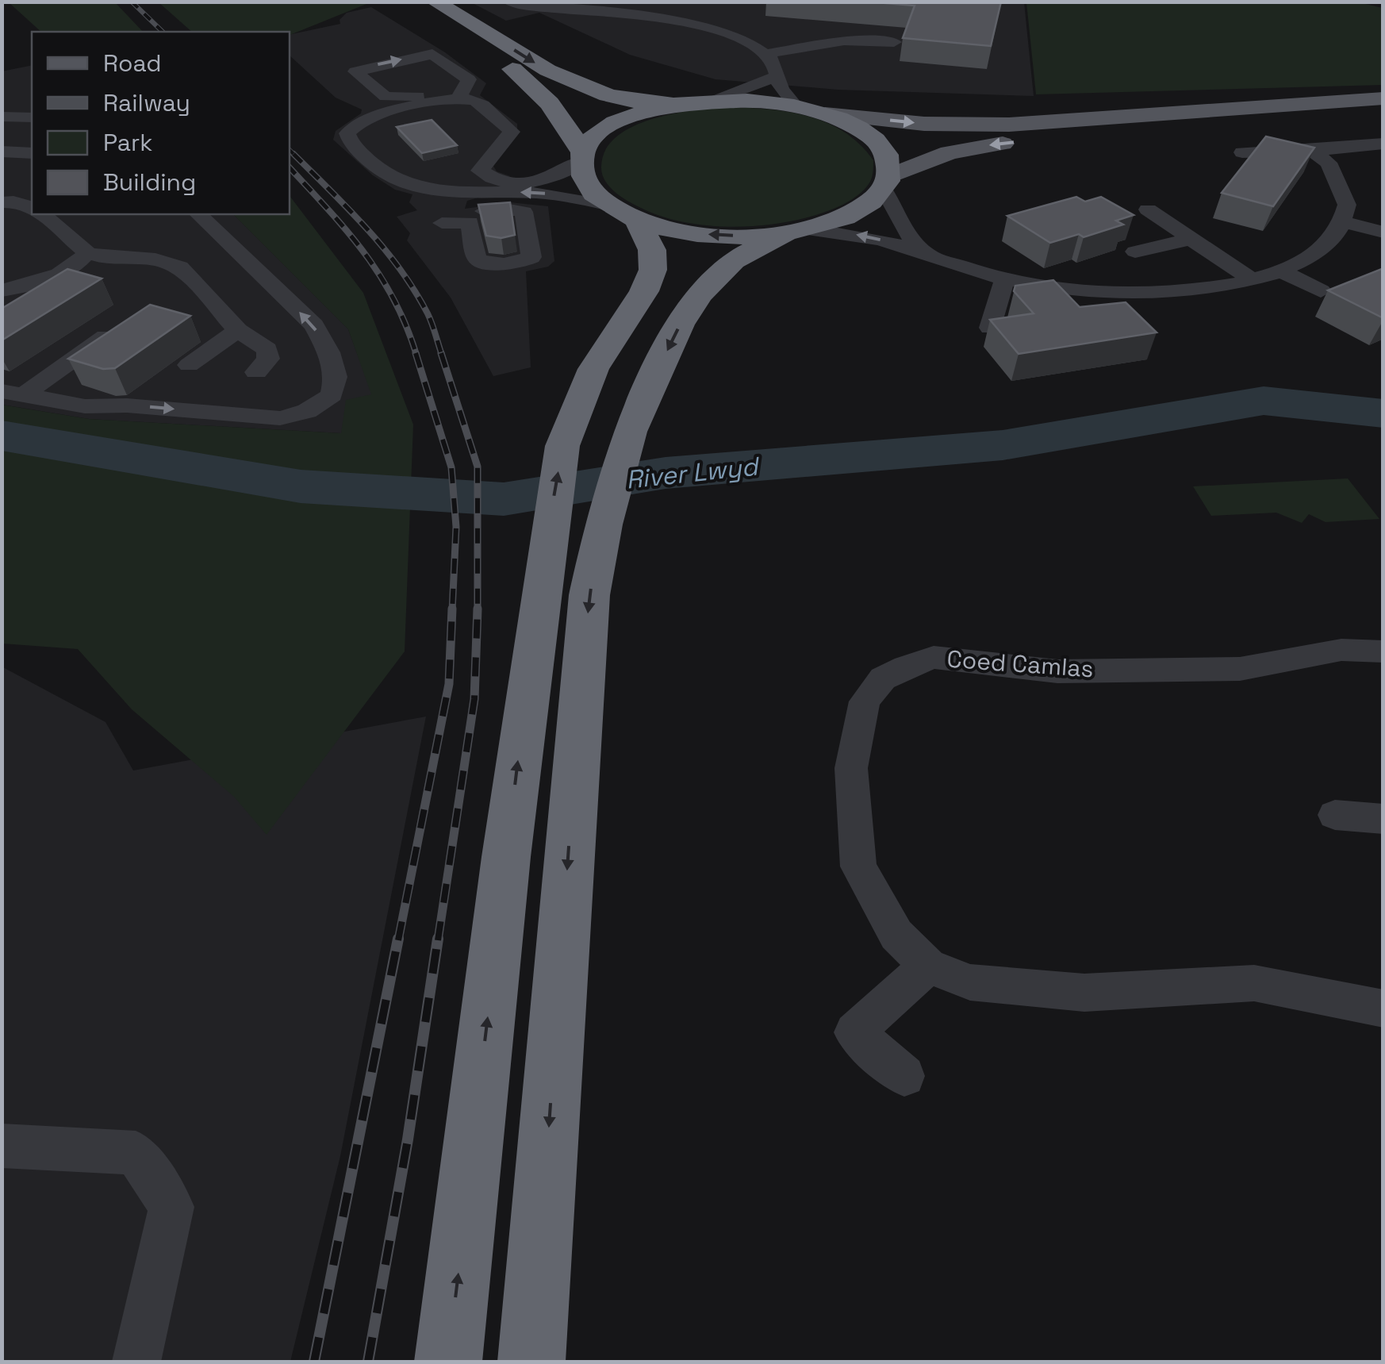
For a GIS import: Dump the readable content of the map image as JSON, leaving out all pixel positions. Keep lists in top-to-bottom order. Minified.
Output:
{"streets":{"street":["Coed Camlas"]},"water":["River Lwyd"],"legend":["Road","Railway","Park","Building"]}
